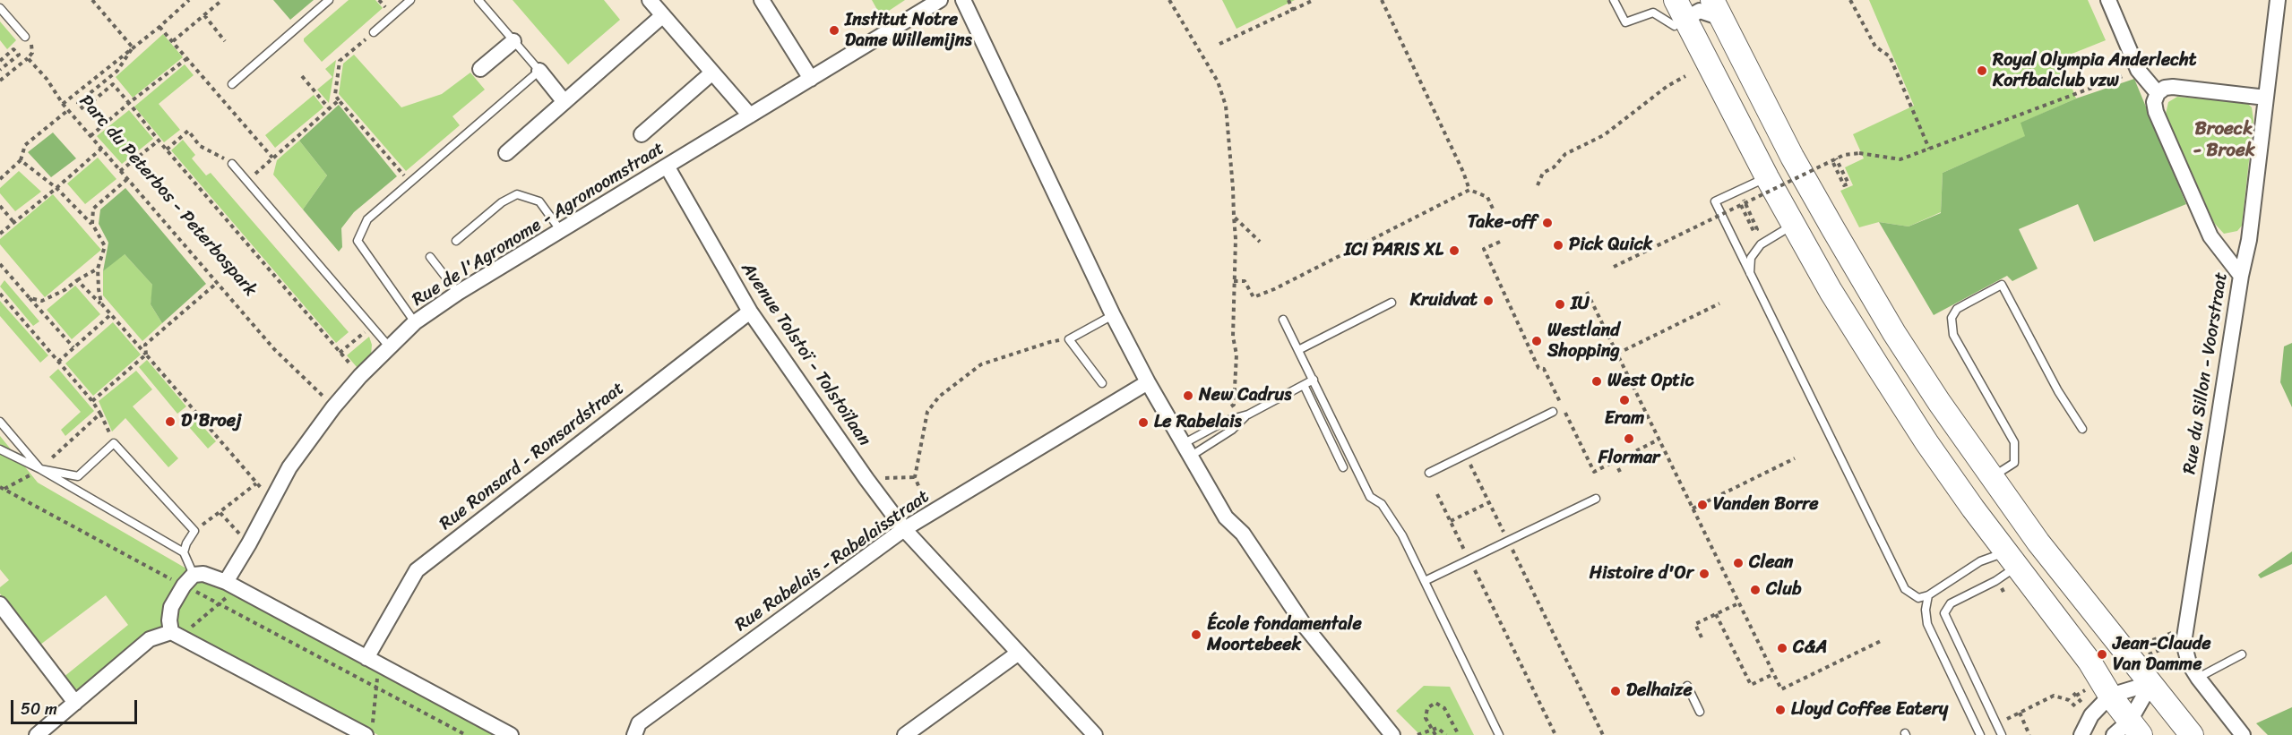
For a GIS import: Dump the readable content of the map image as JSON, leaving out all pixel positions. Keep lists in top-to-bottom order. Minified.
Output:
{"streets":{"street":["Rue de l'Agronome - Agronoomstraat","Avenue Tolstoï - Tolstoïlaan","Rue du Sillon - Voorstraat","Rue Ronsard - Ronsardstraat","Rue Rabelais - Rabelaisstraat"],"path":["Parc du Peterbos - Peterbospark"]},"crossings":[["Parc du Peterbos - Peterbospark","Rue de l'Agronome - Agronoomstraat"],["Rue de l'Agronome - Agronoomstraat","Avenue Tolstoï - Tolstoïlaan"],["Avenue Tolstoï - Tolstoïlaan","Rue Ronsard - Ronsardstraat"],["Avenue Tolstoï - Tolstoïlaan","Rue Rabelais - Rabelaisstraat"]],"districts":["Broeck - Broek"],"places":["Institut Notre Dame Willemijns","Royal Olympia Anderlecht Korfbalclub vzw","Take-off","Pick Quick","ICI PARIS XL","Kruidvat","IU","Westland Shopping","West Optic","New Cadrus","Eram","D'Broej","Le Rabelais","Flormar","Vanden Borre","Clean","Histoire d'Or","Club","École fondamentale Moortebeek","C&A","Jean-Claude Van Damme","Delhaize","Lloyd Coffee Eatery"],"scale_bar":"50 m"}
